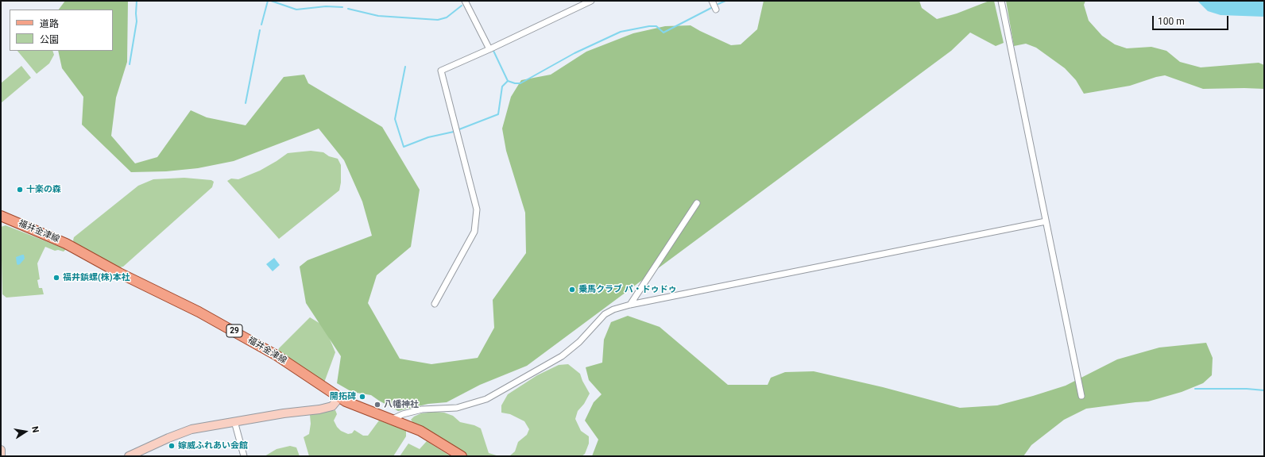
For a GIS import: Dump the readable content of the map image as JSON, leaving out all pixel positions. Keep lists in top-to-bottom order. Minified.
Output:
{"streets":{"main road":["福井金津線","29"]},"places":["十楽の森","福井鋲螺(株)本社","乗馬クラブ パ・ドゥドゥ","開拓碑","八幡神社","嫁威ふれあい会館"],"legend":["道路","公園"],"scale_bar":"100 m","north":"right"}
